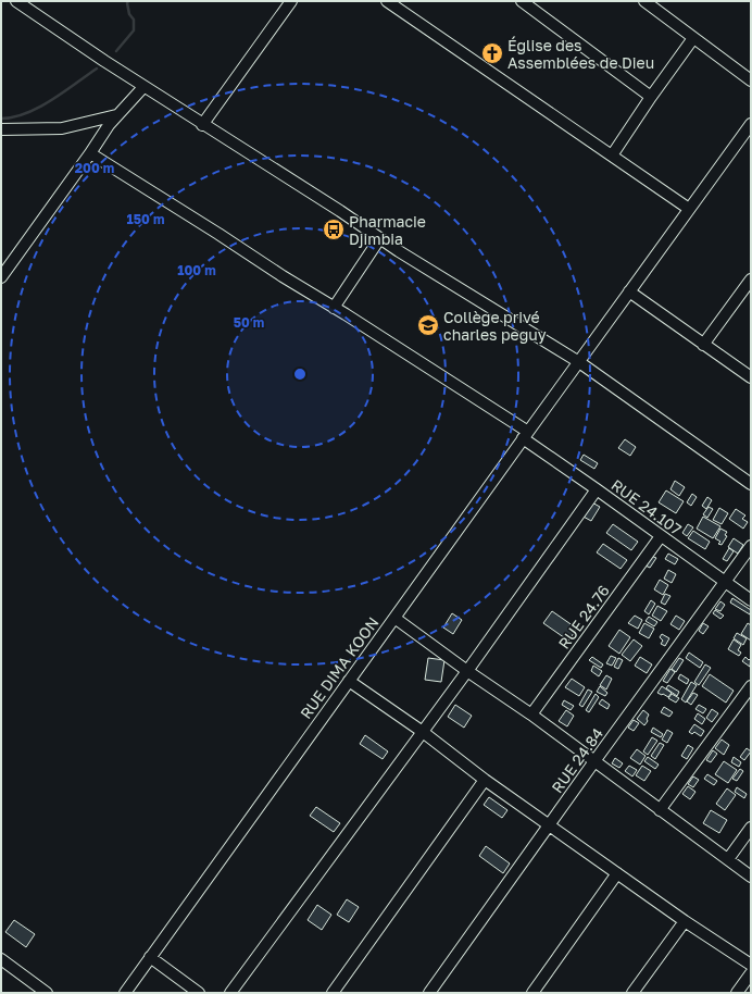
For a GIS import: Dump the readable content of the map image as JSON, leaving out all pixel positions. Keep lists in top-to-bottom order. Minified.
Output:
{"streets":{"street":["RUE 24.107","RUE 24.76","RUE DIMA KOON","RUE 24.84"]},"crossings":[["RUE 24.107","RUE 24.76"],["RUE 24.107","RUE DIMA KOON"],["RUE 24.107","RUE 24.84"]],"places":{"church":["Église des Assemblées de Dieu"],"bus stop":["Pharmacie Djimbia"],"school or university":["Collège privé charles peguy"]},"rings":["200 m","150 m","100 m","50 m"]}
